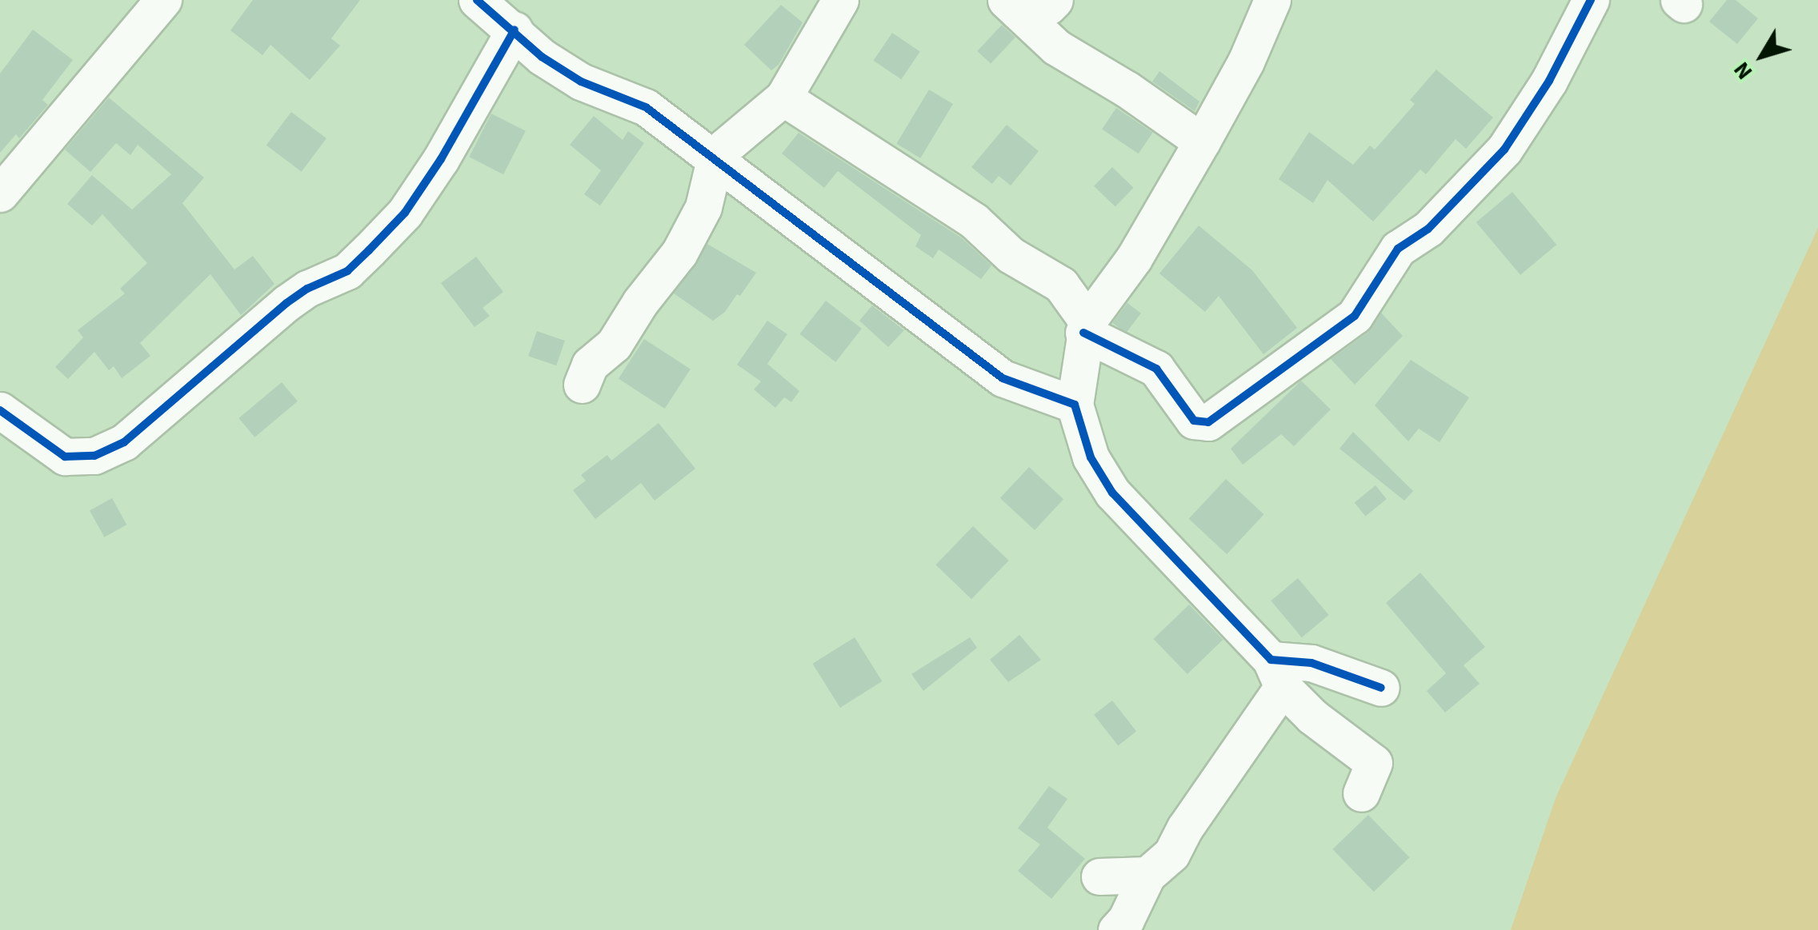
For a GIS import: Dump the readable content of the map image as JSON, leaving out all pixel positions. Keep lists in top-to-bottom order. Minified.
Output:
{"north":"bottom left"}
